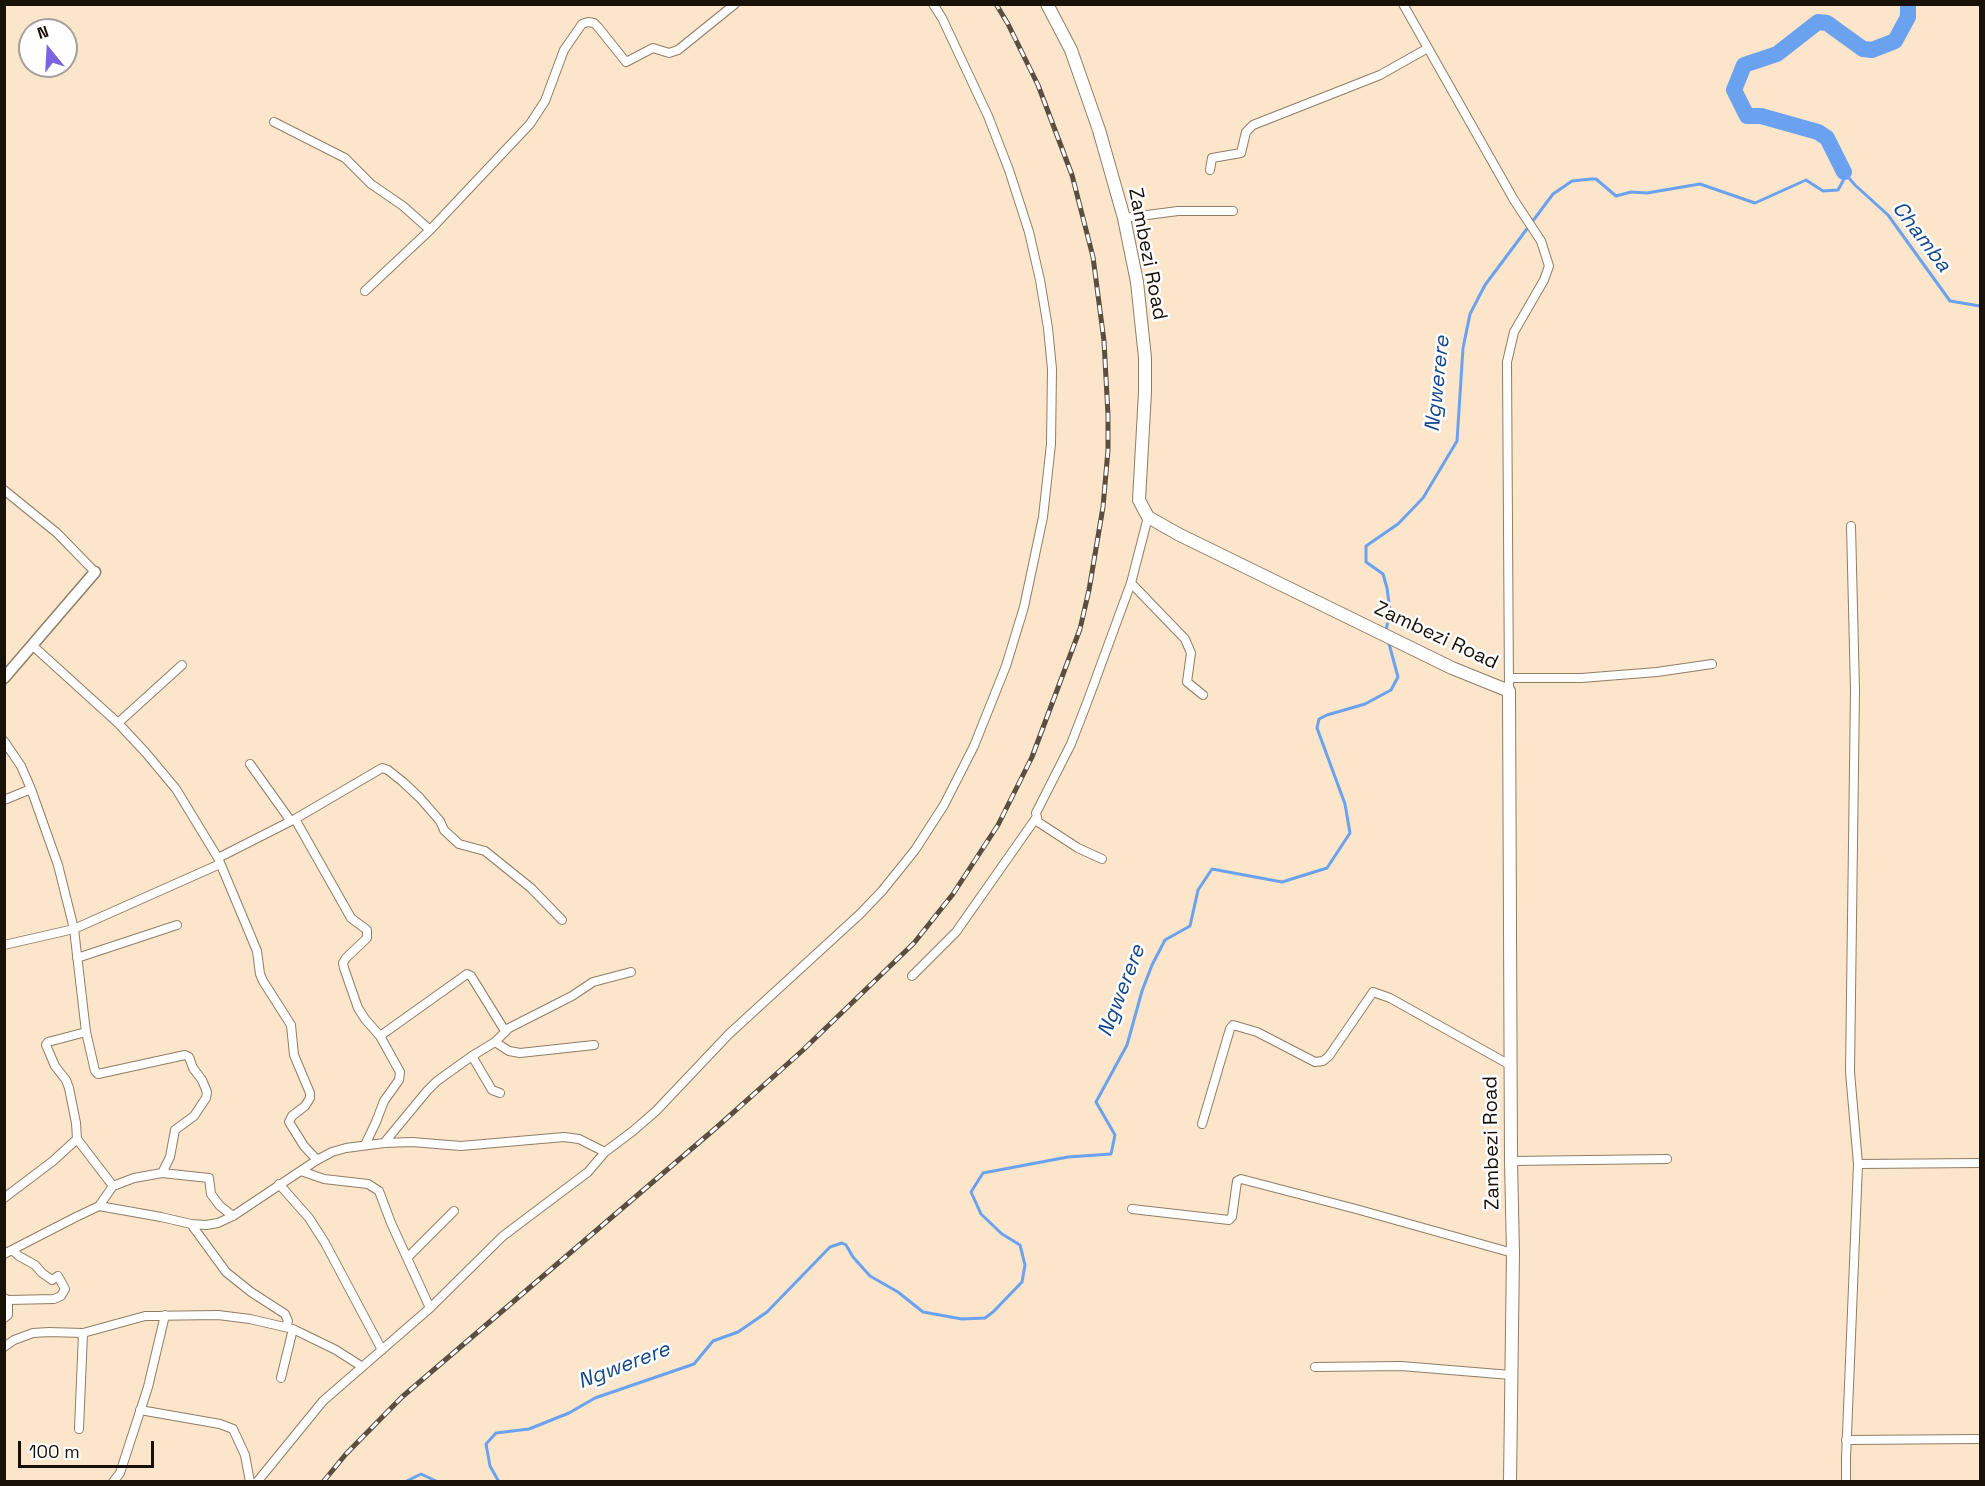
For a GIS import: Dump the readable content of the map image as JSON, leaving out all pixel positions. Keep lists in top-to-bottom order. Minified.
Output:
{"streets":{"main road":["Zambezi Road"]},"water":["Chamba","Ngwerere"],"scale_bar":"100 m","north":"top"}
